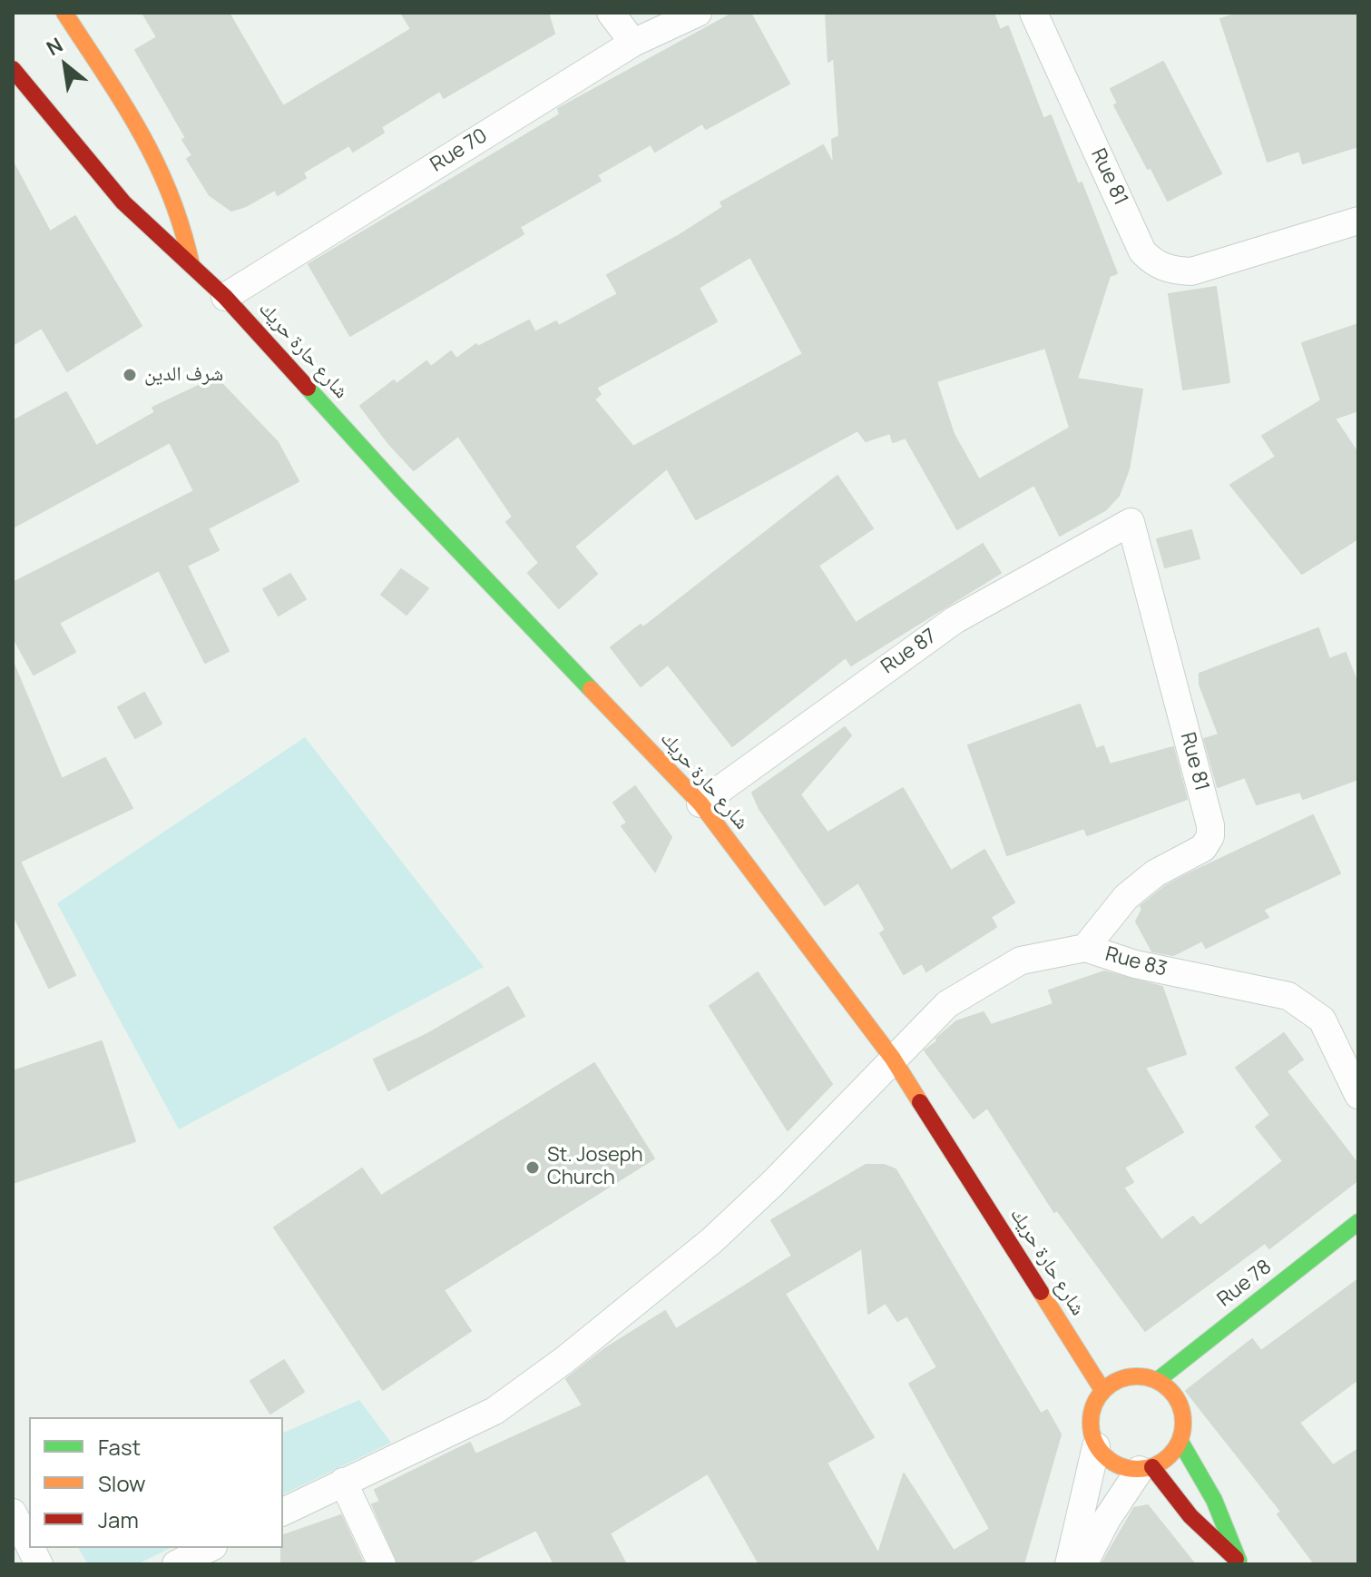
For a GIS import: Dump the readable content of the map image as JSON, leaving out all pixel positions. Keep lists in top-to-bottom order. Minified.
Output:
{"streets":{"street":["Rue 70","Rue 81","شارع حارة حريك","Rue 87","Rue 83","Rue 78"]},"crossings":[["Rue 70","شارع حارة حريك"],["Rue 81","Rue 87"],["Rue 81","Rue 83"],["شارع حارة حريك","Rue 87"],["شارع حارة حريك","Rue 83"],["شارع حارة حريك","Rue 78"]],"places":["شرف الدين","St. Joseph Church"],"legend":["Fast","Slow","Jam"],"north":"top left"}
